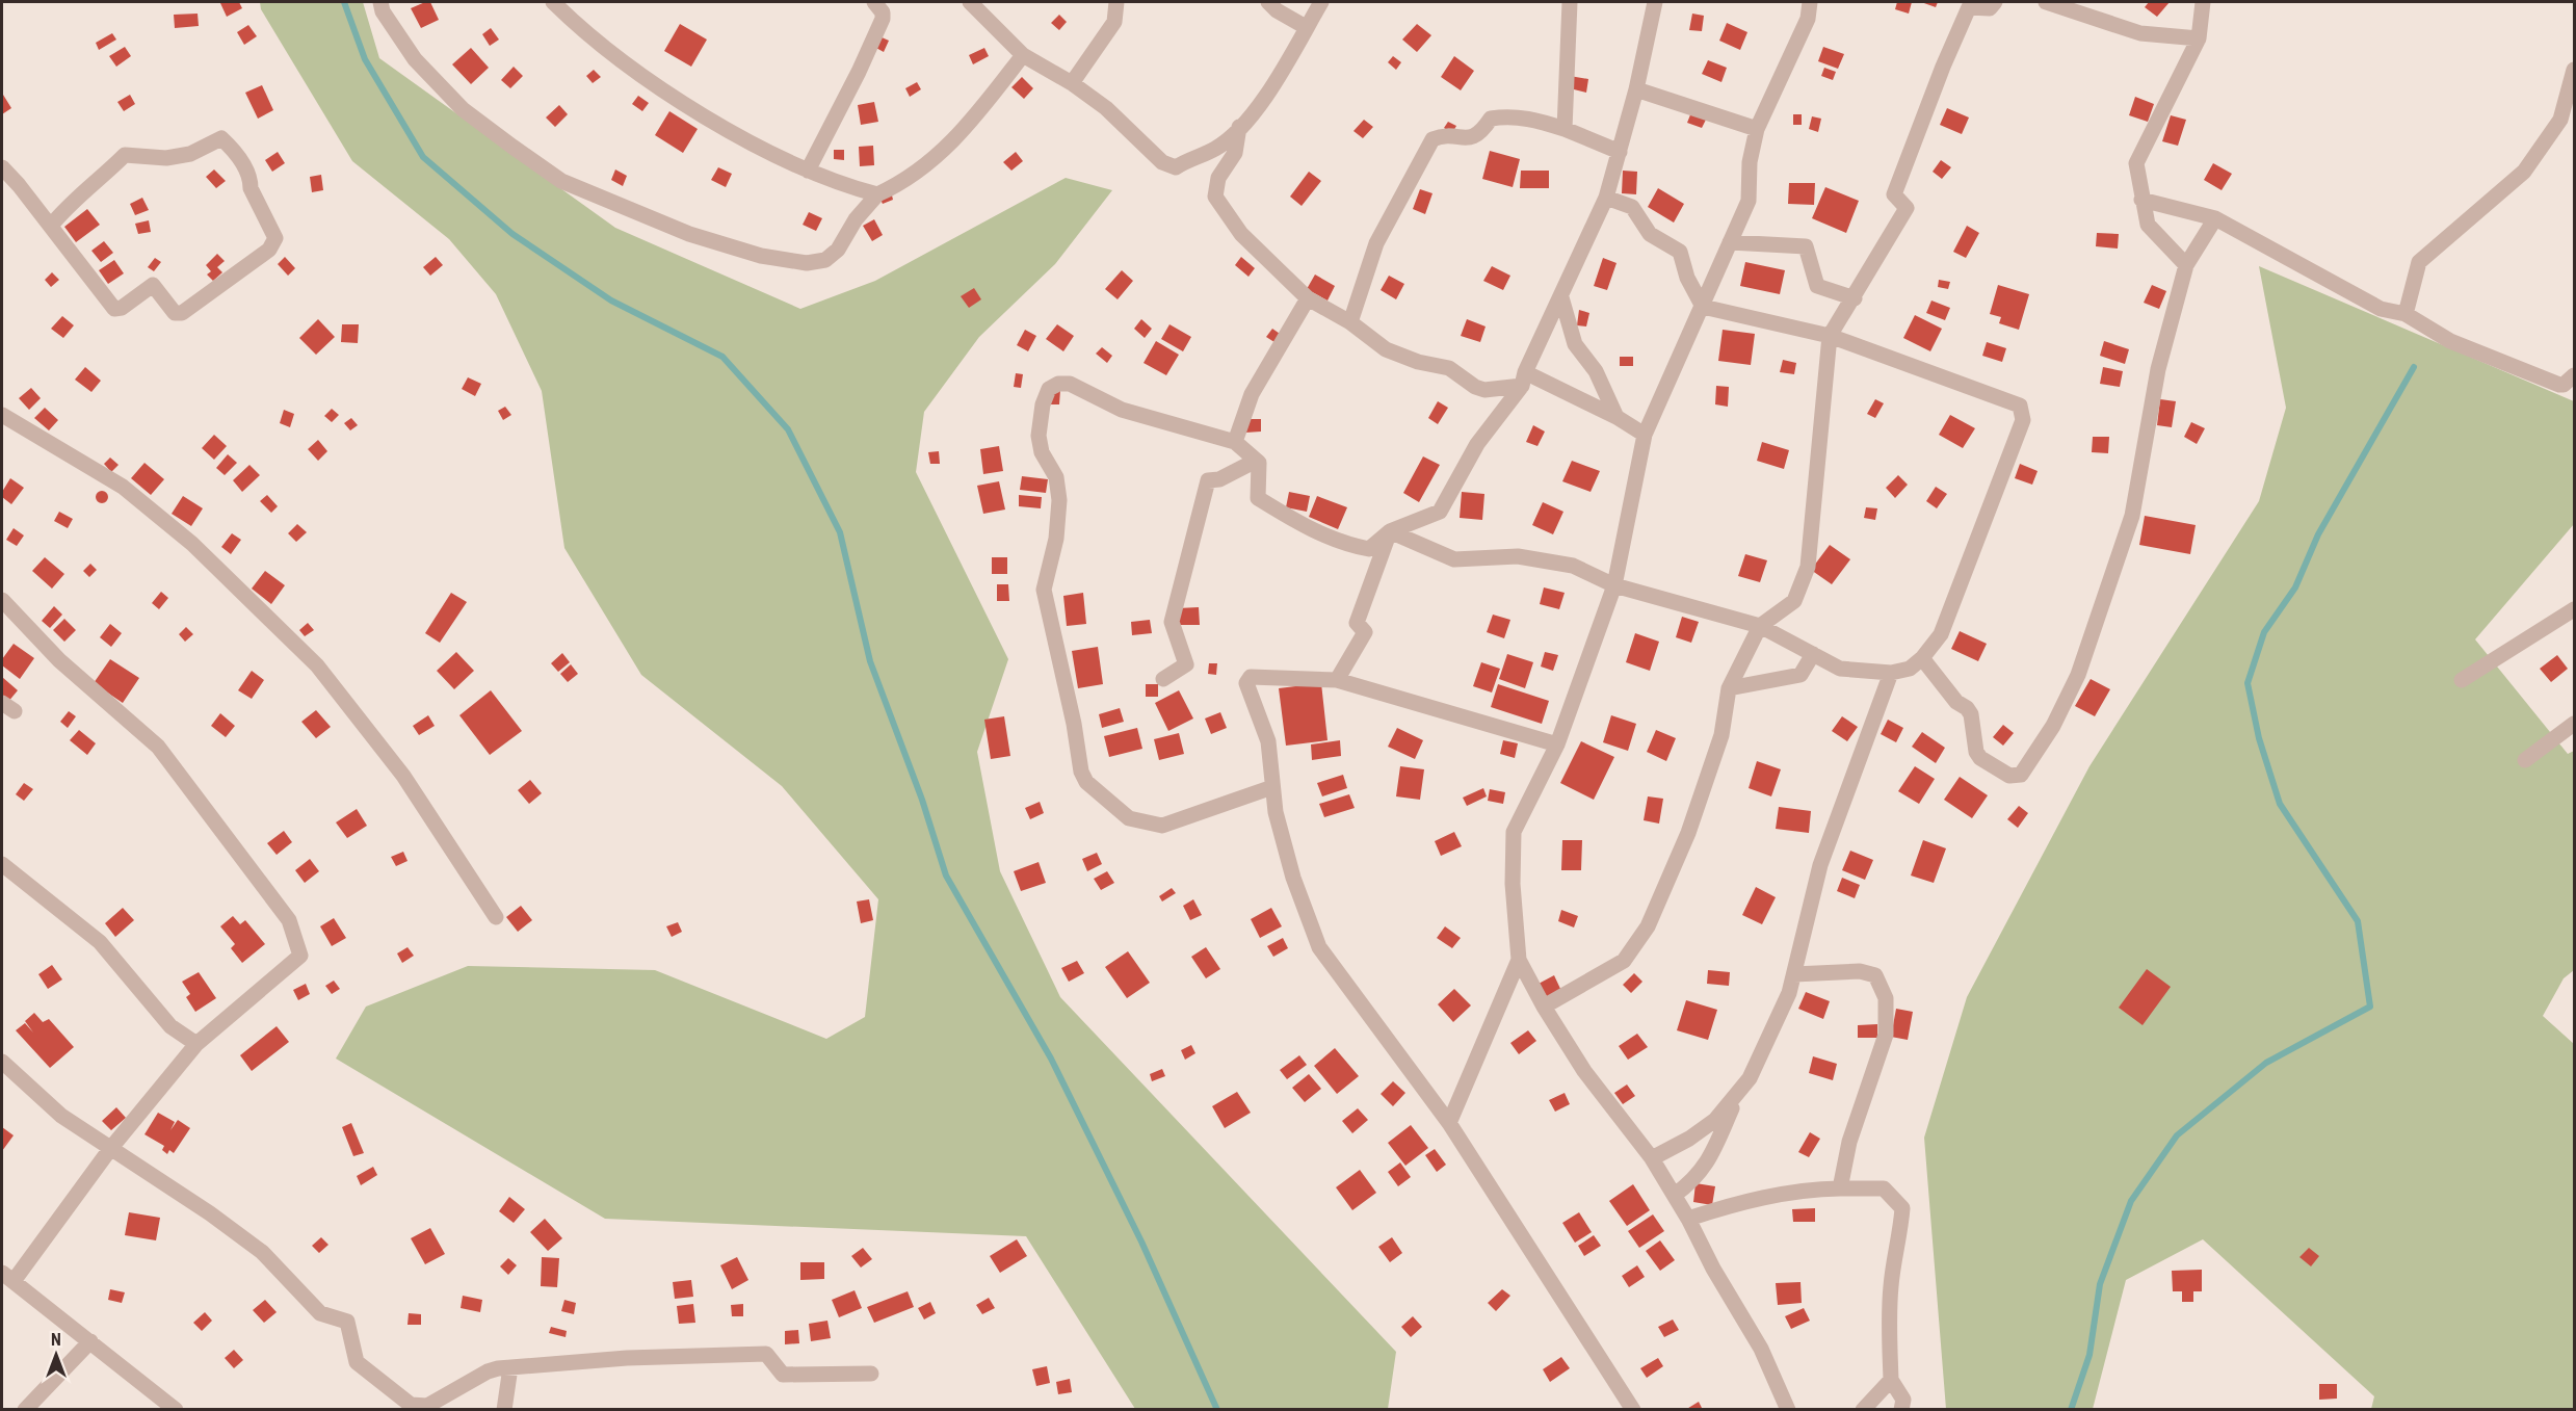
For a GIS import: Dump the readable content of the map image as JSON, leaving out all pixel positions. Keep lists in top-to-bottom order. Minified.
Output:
{"north":"top"}
